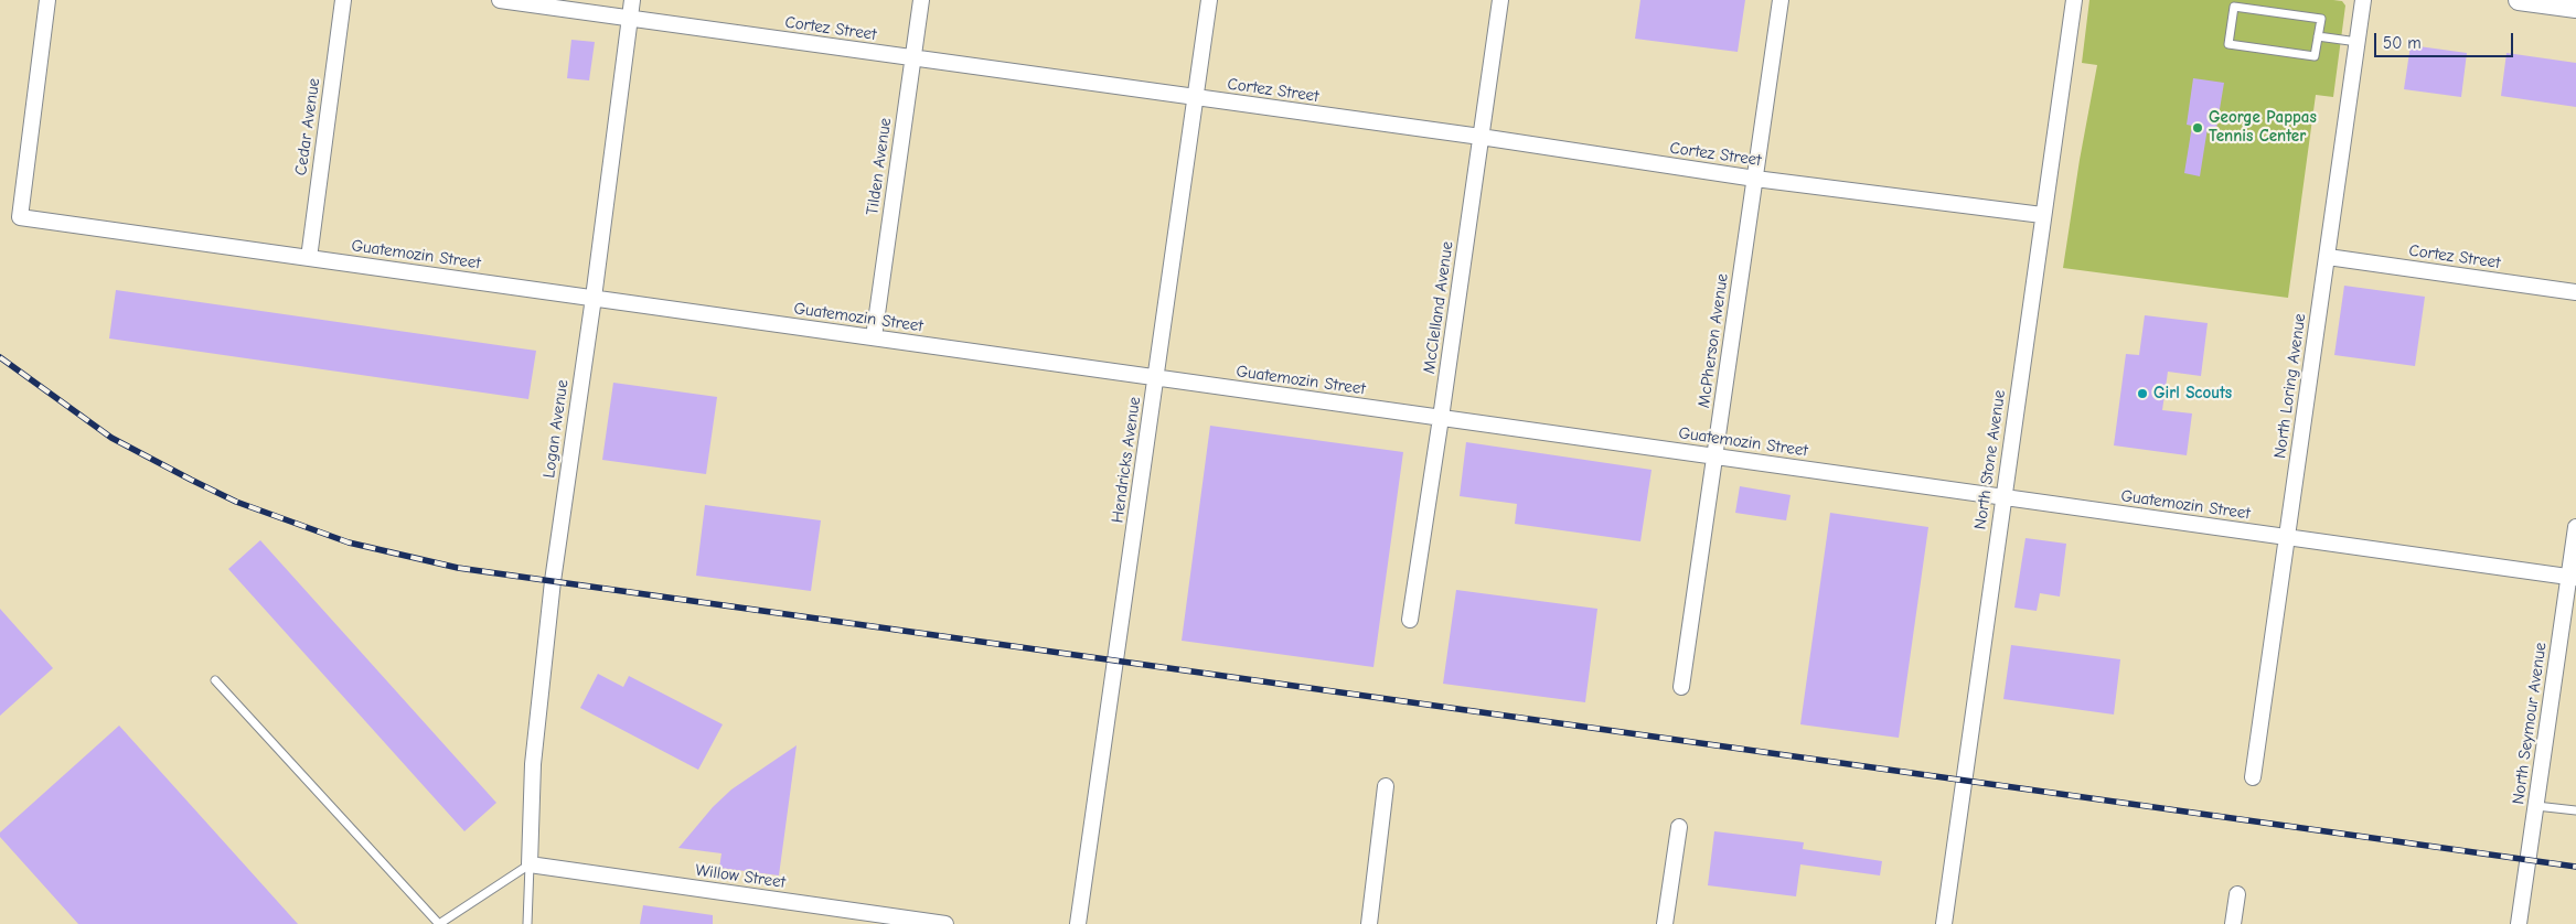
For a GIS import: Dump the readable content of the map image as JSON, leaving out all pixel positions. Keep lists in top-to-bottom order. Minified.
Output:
{"streets":{"street":["Cortez Street","Cedar Avenue","Tilden Avenue","Guatemozin Street","McClelland Avenue","McPherson Avenue","North Loring Avenue","Logan Avenue","Hendricks Avenue","North Stone Avenue","North Seymour Avenue","Willow Street"]},"crossings":[["Cortez Street","Tilden Avenue"],["Cortez Street","McClelland Avenue"],["Cortez Street","McPherson Avenue"],["Cortez Street","North Loring Avenue"],["Cortez Street","Logan Avenue"],["Cortez Street","Hendricks Avenue"],["Cortez Street","North Stone Avenue"],["Cedar Avenue","Guatemozin Street"],["Tilden Avenue","Guatemozin Street"],["Guatemozin Street","McClelland Avenue"],["Guatemozin Street","McPherson Avenue"],["Guatemozin Street","North Loring Avenue"],["Guatemozin Street","Logan Avenue"],["Guatemozin Street","Hendricks Avenue"],["Guatemozin Street","North Stone Avenue"],["Guatemozin Street","North Seymour Avenue"],["Logan Avenue","Willow Street"]],"places":["George Pappas Tennis Center","Girl Scouts"],"scale_bar":"50 m"}
